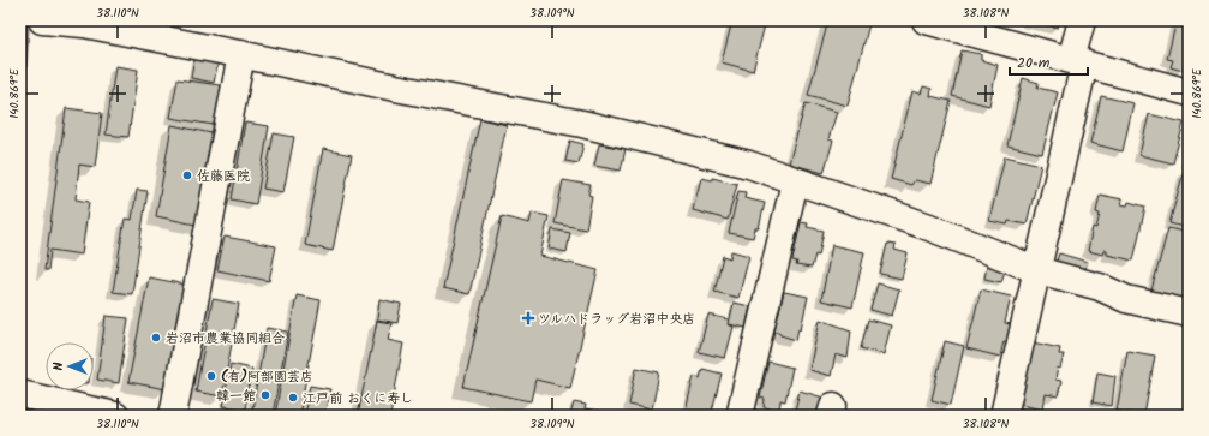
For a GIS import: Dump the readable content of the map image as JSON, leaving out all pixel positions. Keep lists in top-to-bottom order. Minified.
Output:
{"places":{"other":["佐藤医院","岩沼市農業協同組合","(有)阿部園芸店","韓一館","江戸前 おくに寿し"],"health":["ツルハドラッグ岩沼中央店"]},"scale_bar":"20 m","north":"left","coordinates":["38.110°N","38.109°N","38.108°N","140.869°E"]}
